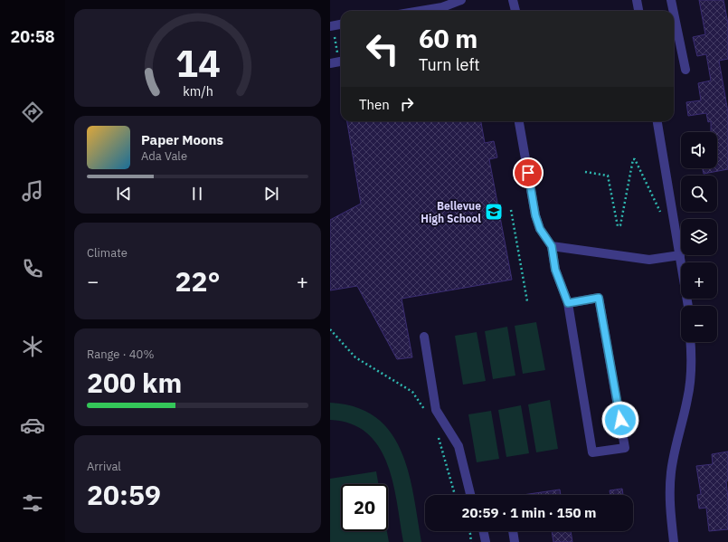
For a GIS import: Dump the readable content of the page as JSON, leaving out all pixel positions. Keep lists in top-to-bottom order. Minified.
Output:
{"places":{"school or university":["Bellevue High School"]},"page":{"tabs":"20:58","turn":["60 m","Turn left"],"then":"Then","song":["Paper Moons","Ada Vale"],"map_buttons":["+","−"],"tile":["Climate",["Range · 40%","200 km"],["Arrival","20:59"]],"heat":["−","22°","+"],"limit":"20","trip":"20:59 · 1 min · 150 m","gauge":["14","km/h"]}}
